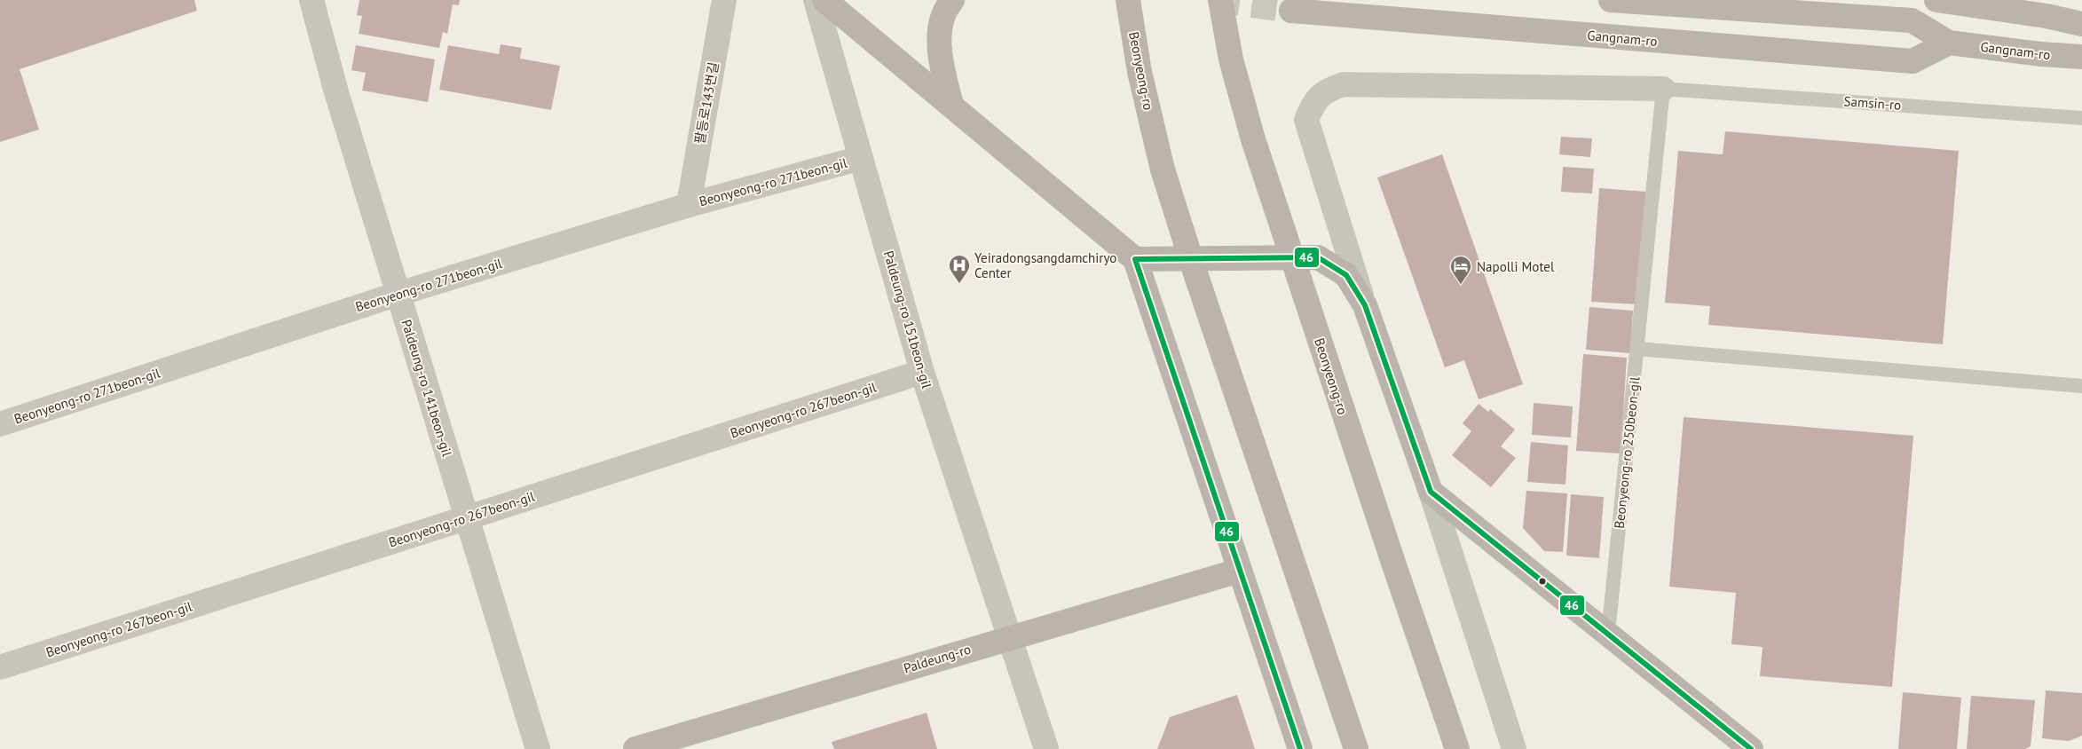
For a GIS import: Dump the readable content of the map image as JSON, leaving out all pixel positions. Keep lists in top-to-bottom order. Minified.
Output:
{"streets":{"main road":["Gangnam-ro","Beonyeong-ro","Paldeung-ro"],"street":["팔등로143번길","Beonyeong-ro 271beon-gil","Paldeung-ro 151beon-gil","Paldeung-ro 141beon-gil","Beonyeong-ro 267beon-gil"],"lane":["Samsin-ro","Beonyeong-ro 250beon-gil"]},"crossings":[["팔등로143번길","Beonyeong-ro 271beon-gil"],["Samsin-ro","Beonyeong-ro 250beon-gil"],["Beonyeong-ro 271beon-gil","Paldeung-ro 151beon-gil"],["Beonyeong-ro 271beon-gil","Paldeung-ro 141beon-gil"],["Paldeung-ro 151beon-gil","Beonyeong-ro 267beon-gil"],["Paldeung-ro 151beon-gil","Paldeung-ro"],["Paldeung-ro 141beon-gil","Beonyeong-ro 267beon-gil"]],"places":{"hospital":["Yeiradongsangdamchiryo Center"],"hotel":["Napolli Motel"]},"lines":["transit line 46"]}
